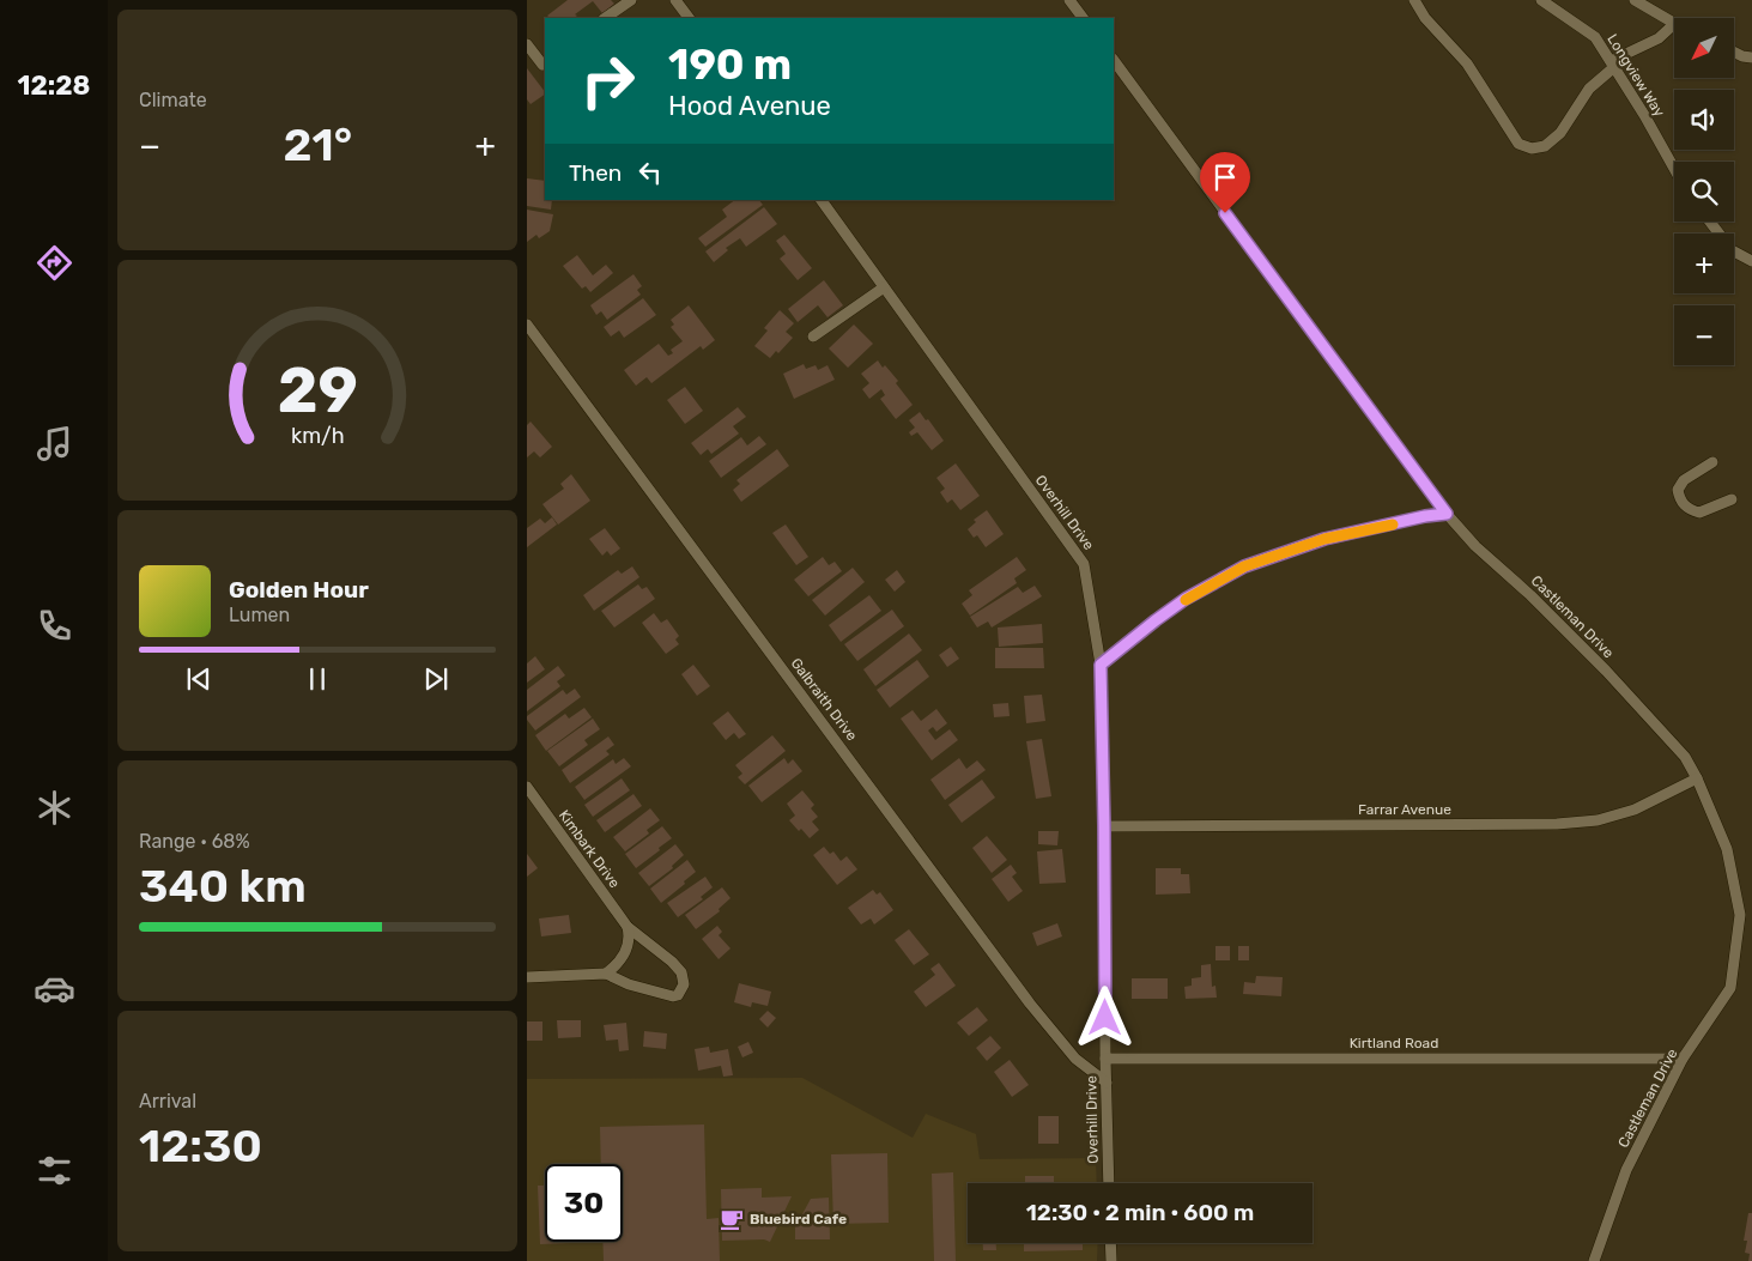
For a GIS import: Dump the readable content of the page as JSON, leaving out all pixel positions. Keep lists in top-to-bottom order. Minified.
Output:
{"streets":{"street":["Longview Way","Overhill Drive","Castleman Drive","Galbraith Drive","Farrar Avenue","Kimbark Drive","Kirtland Road"]},"crossings":[["Overhill Drive","Galbraith Drive"],["Overhill Drive","Farrar Avenue"],["Overhill Drive","Kirtland Road"],["Castleman Drive","Farrar Avenue"],["Castleman Drive","Kirtland Road"]],"places":{"cafe":["Bluebird Cafe"]},"north":"bottom left","page":{"tabs":"12:28","tile":["Climate",["Range · 68%","340 km"],["Arrival","12:30"]],"map_buttons":["+","−"],"turn":["190 m","Hood Avenue"],"heat":["−","21°","+"],"then":"Then","song":["Golden Hour","Lumen"],"limit":"30","trip":"12:30 · 2 min · 600 m","gauge":["29","km/h"]}}
